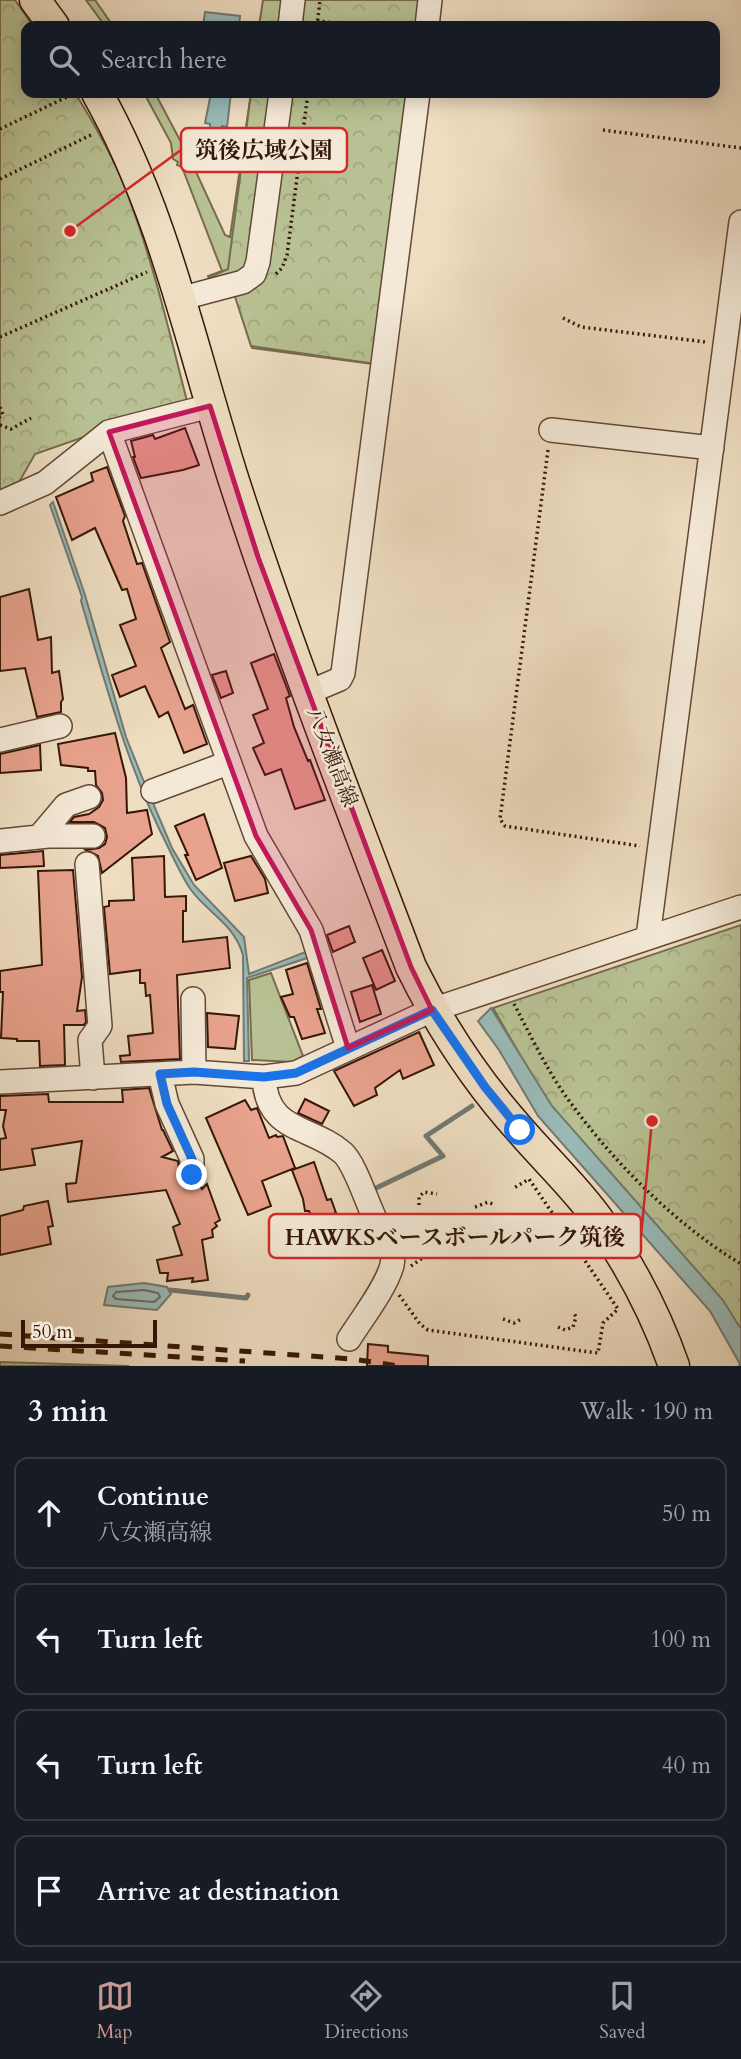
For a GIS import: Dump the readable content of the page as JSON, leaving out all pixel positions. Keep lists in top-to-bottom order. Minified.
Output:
{"streets":{"main road":["八女瀬高線"]},"places":["筑後広域公園","HAWKSベースボールパーク筑後"],"scale_bar":"50 m","page":{"search":"Search here","scale":"50 m","heading":["3 min","Walk · 190 m"],"list":[["Continue","八女瀬高線","50 m"],["Turn left","100 m"],["Turn left","40 m"],"Arrive at destination"],"nav":["Map","Directions","Saved"]}}
